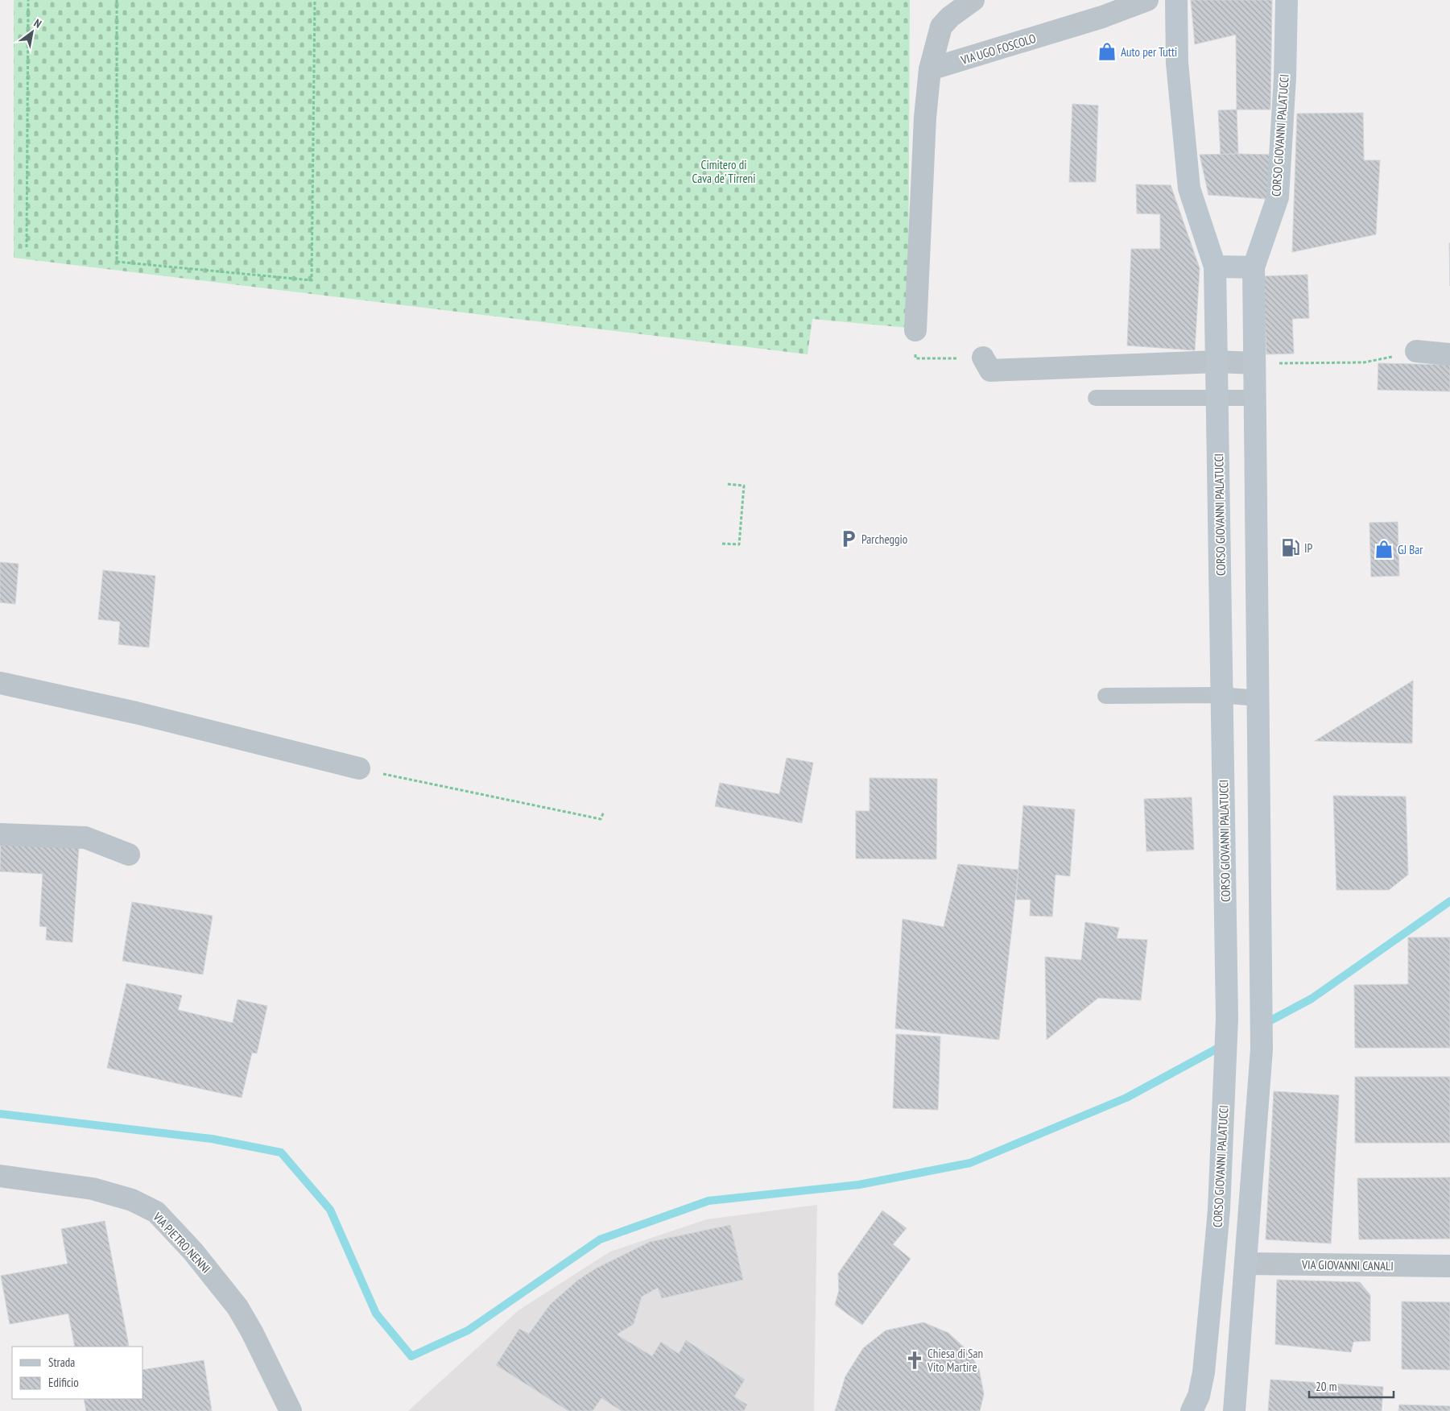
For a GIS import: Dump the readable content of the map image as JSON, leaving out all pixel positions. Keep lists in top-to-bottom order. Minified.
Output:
{"streets":{"street":["VIA UGO FOSCOLO","CORSO GIOVANNI PALATUCCI","VIA PIETRO NENNI","VIA GIOVANNI CANALI"]},"crossings":[["CORSO GIOVANNI PALATUCCI","VIA GIOVANNI CANALI"]],"parks":["Cimitero di Cava de' Tirreni"],"places":{"shop":["Auto per Tutti","GJ Bar"],"parking":["Parcheggio"],"fuel station":["IP"],"church":["Chiesa di San Vito Martire"]},"legend":["Strada","Edificio"],"scale_bar":"20 m","north":"top right"}
